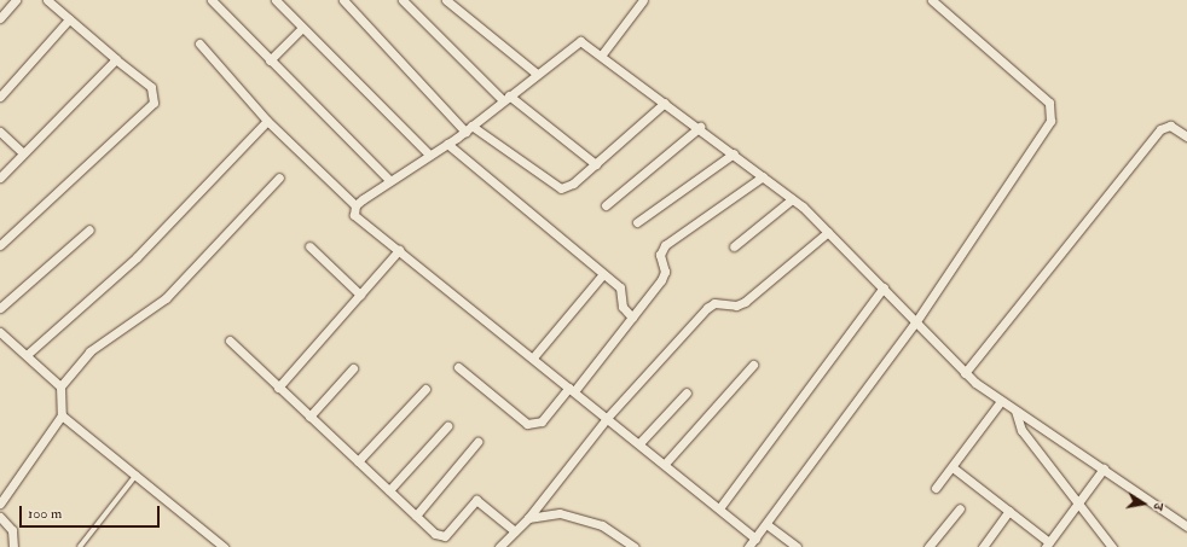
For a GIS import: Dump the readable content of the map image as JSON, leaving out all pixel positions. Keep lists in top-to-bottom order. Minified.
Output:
{"scale_bar":"100 m","north":"right"}
